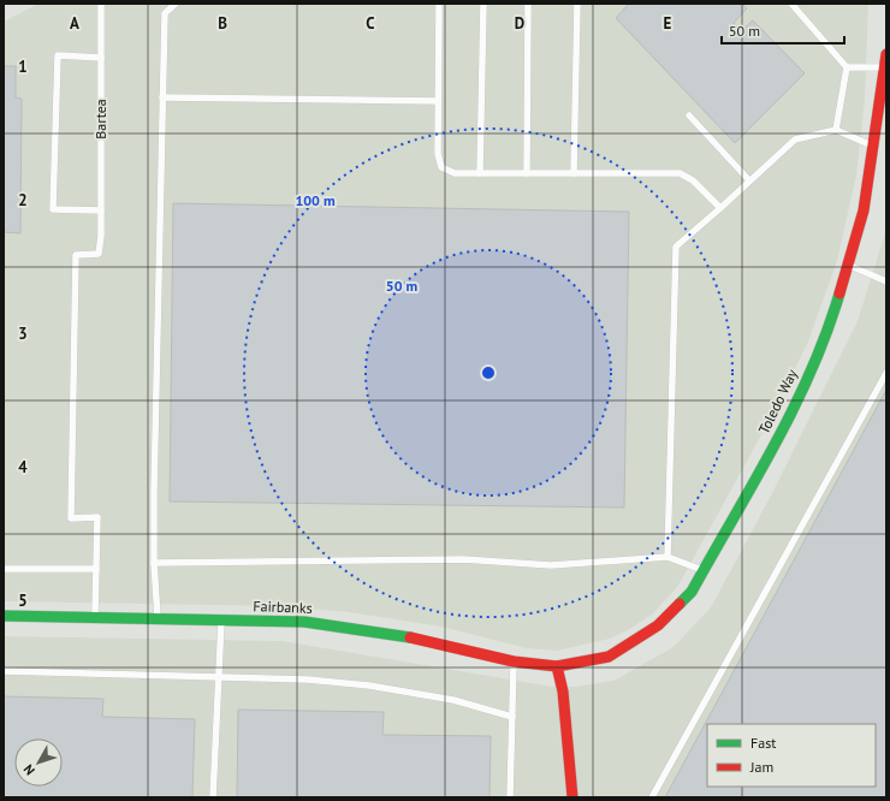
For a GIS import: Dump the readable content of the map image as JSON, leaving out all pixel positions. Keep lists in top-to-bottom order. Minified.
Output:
{"streets":{"street":["Toledo Way","Fairbanks"],"lane":["Bartea"]},"crossings":[["Toledo Way","Fairbanks"]],"legend":["Fast","Jam"],"scale_bar":"50 m","north":"bottom left","grid":{"columns":["A","B","C","D","E"],"rows":["1","2","3","4","5"]},"rings":["100 m","50 m"]}
